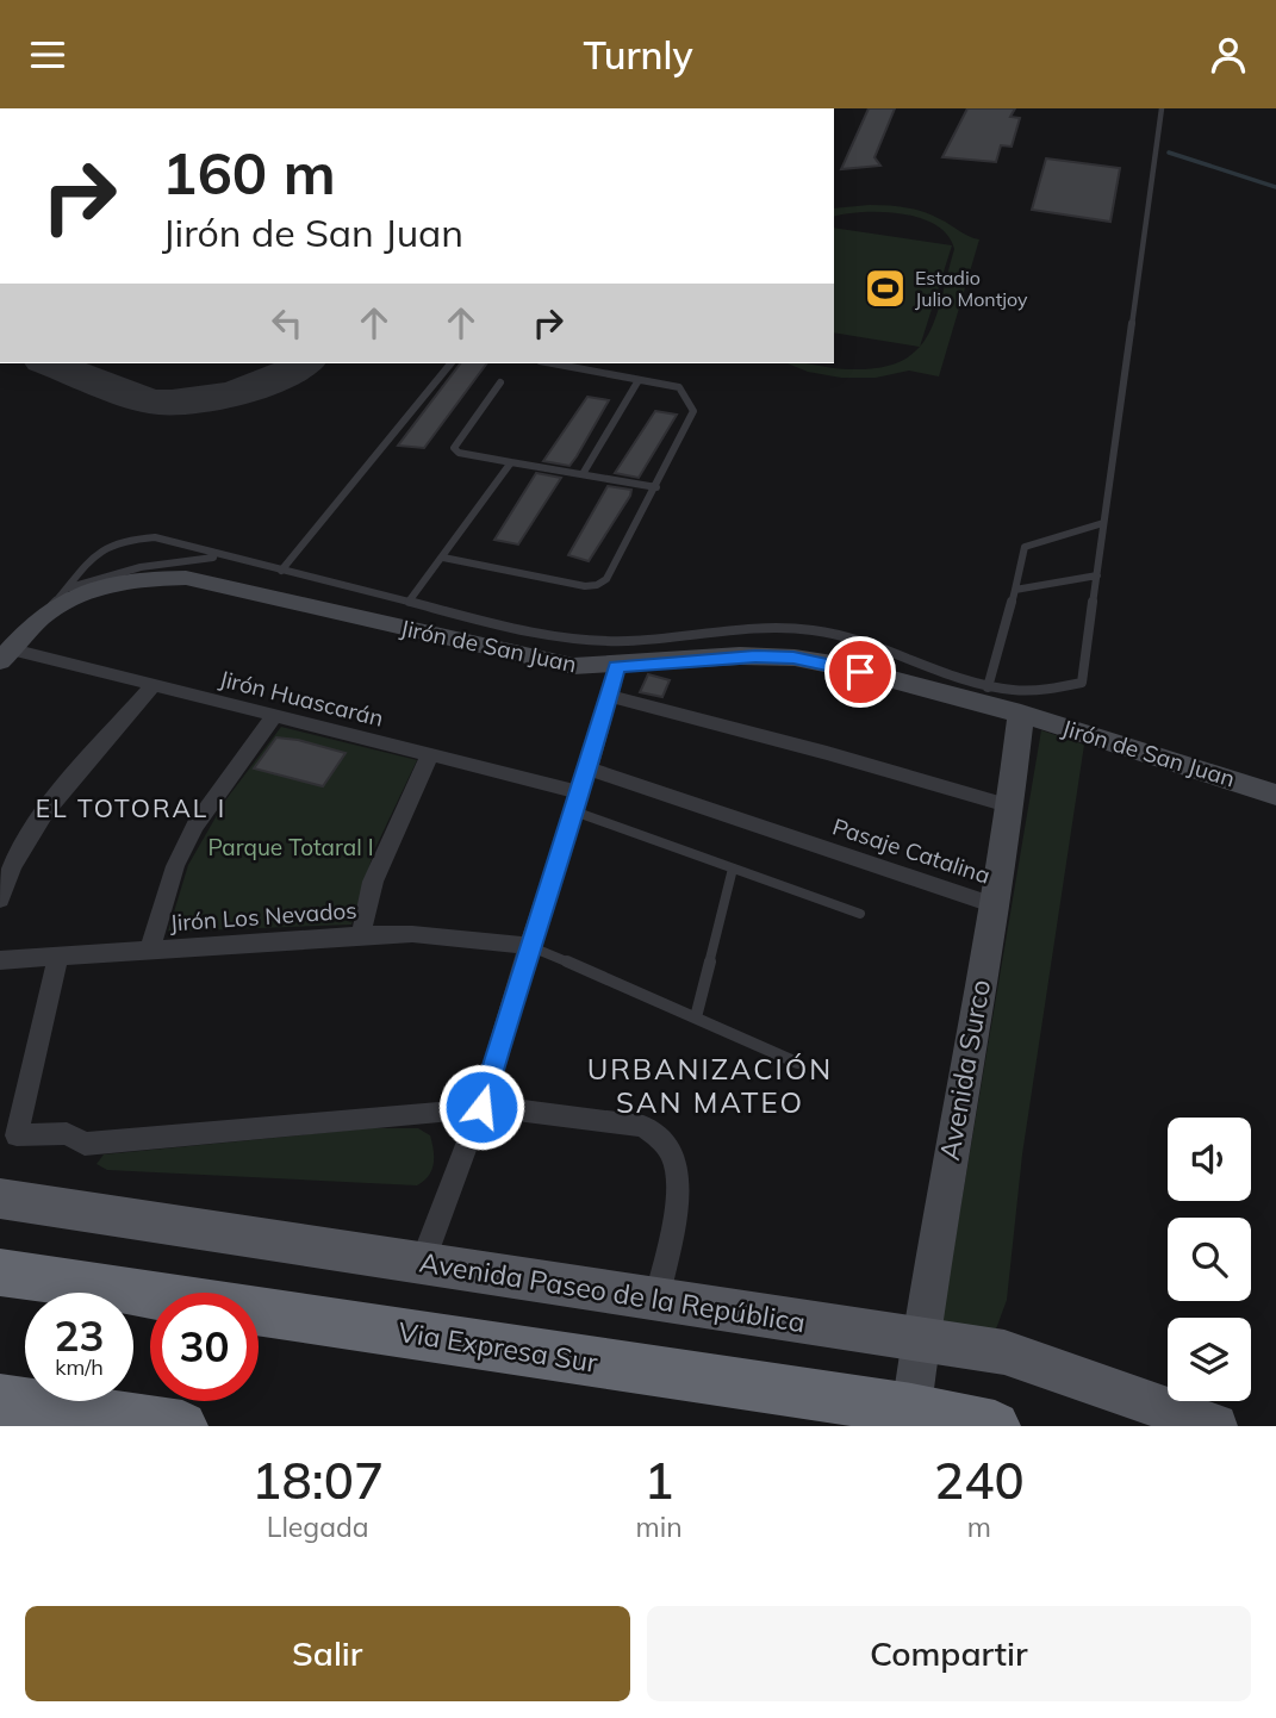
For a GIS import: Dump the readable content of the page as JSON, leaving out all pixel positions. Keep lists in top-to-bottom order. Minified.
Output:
{"streets":{"highway":["Via Expresa Sur"],"main road":["Avenida Paseo de la República"],"street":["Jirón de San Juan","Jirón Huascarán","Pasaje Catalina","Jirón Los Nevados","Avenida Surco"]},"crossings":[["Jirón de San Juan","Jirón Huascarán"],["Jirón de San Juan","Avenida Surco"],["Pasaje Catalina","Avenida Surco"],["Avenida Surco","Avenida Paseo de la República"],["Avenida Surco","Via Expresa Sur"]],"districts":["EL TOTORAL I","URBANIZACIÓN SAN MATEO"],"parks":["Parque Totaral I"],"places":{"sports":["Estadio Julio Montjoy"]},"page":{"header":"Turnly","turn":["160 m","Jirón de San Juan"],"speed":"23 km/h","limit":"30","eta":["18:07","Llegada","1","min","240","m"],"buttons":["Salir","Compartir"]}}
